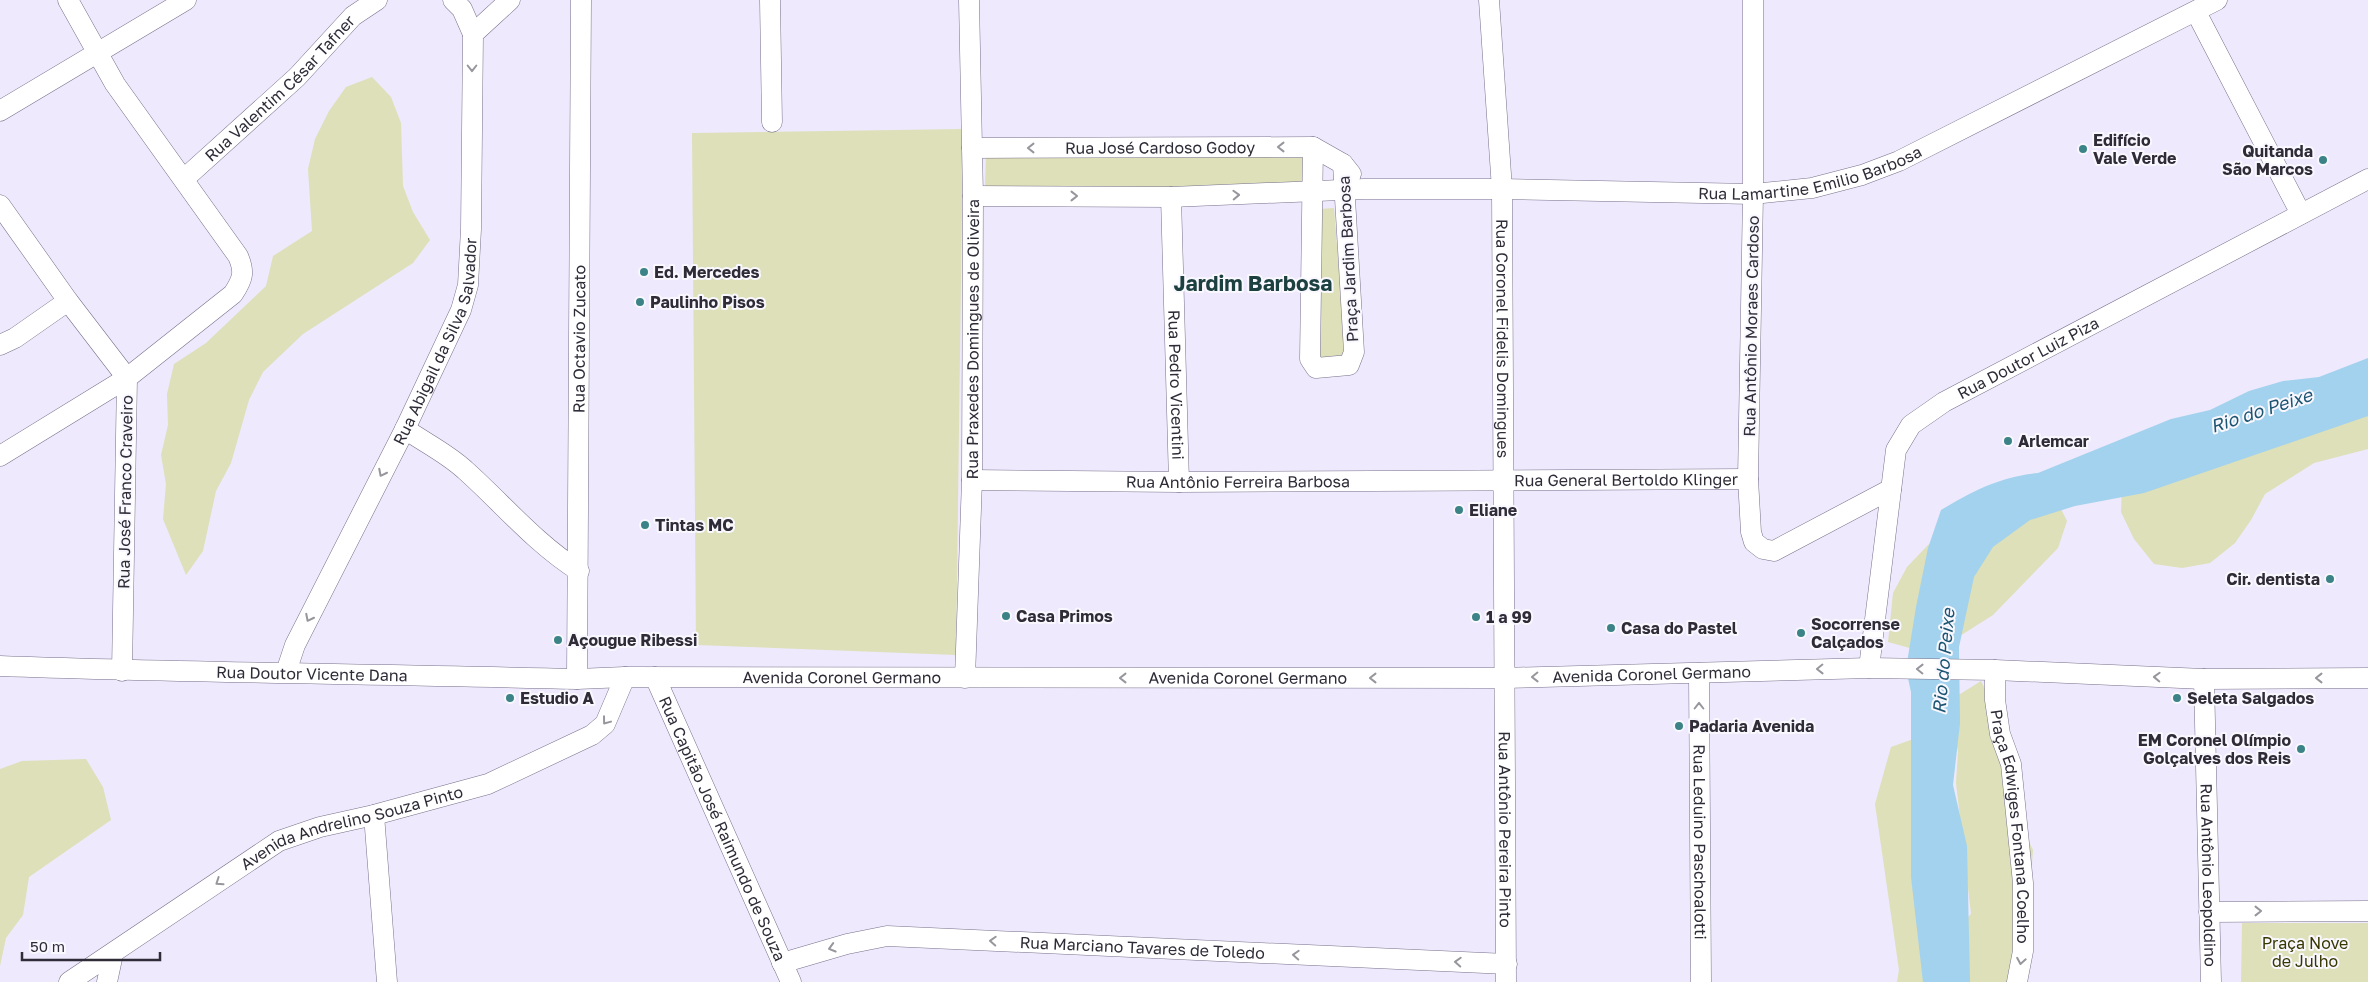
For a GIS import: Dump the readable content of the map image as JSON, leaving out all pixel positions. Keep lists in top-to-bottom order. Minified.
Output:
{"streets":{"street":["Rua Valentim César Tafner","Rua José Cardoso Godoy","Rua Lamartine Emilio Barbosa","Praça Jardim Barbosa","Rua Antônio Moraes Cardoso","Rua Octavio Zucato","Rua Praxedes Domingues de Oliveira","Rua Coronel Fidelis Domingues","Rua Abigail da Silva Salvador","Rua Doutor Luiz Piza","Rua Pedro Vicentini","Rua General Bertoldo Klinger","Rua Antônio Ferreira Barbosa","Rua José Franco Craveiro","Rua Doutor Vicente Dana","Avenida Coronel Germano","Praça Edwiges Fontana Coelho","Avenida Andrelino Souza Pinto","Rua Capitão José Raimundo de Souza","Rua Antônio Pereira Pinto","Rua Leduino Paschoalotti","Rua Antônio Leopoldino","Rua Marciano Tavares de Toledo"]},"crossings":[["Rua José Cardoso Godoy","Praça Jardim Barbosa"],["Rua José Cardoso Godoy","Rua Praxedes Domingues de Oliveira"],["Rua Lamartine Emilio Barbosa","Praça Jardim Barbosa"],["Rua Lamartine Emilio Barbosa","Rua Antônio Moraes Cardoso"],["Rua Lamartine Emilio Barbosa","Rua Coronel Fidelis Domingues"],["Rua Antônio Moraes Cardoso","Rua Doutor Luiz Piza"],["Rua Antônio Moraes Cardoso","Rua General Bertoldo Klinger"],["Rua Octavio Zucato","Rua Doutor Vicente Dana"],["Rua Praxedes Domingues de Oliveira","Rua Antônio Ferreira Barbosa"],["Rua Praxedes Domingues de Oliveira","Avenida Coronel Germano"],["Rua Coronel Fidelis Domingues","Rua General Bertoldo Klinger"],["Rua Coronel Fidelis Domingues","Rua Antônio Ferreira Barbosa"],["Rua Coronel Fidelis Domingues","Avenida Coronel Germano"],["Rua Coronel Fidelis Domingues","Rua Antônio Pereira Pinto"],["Rua Abigail da Silva Salvador","Rua Doutor Vicente Dana"],["Rua Doutor Luiz Piza","Avenida Coronel Germano"],["Rua Pedro Vicentini","Rua Antônio Ferreira Barbosa"],["Rua General Bertoldo Klinger","Rua Antônio Ferreira Barbosa"],["Rua José Franco Craveiro","Rua Doutor Vicente Dana"],["Rua Doutor Vicente Dana","Avenida Coronel Germano"],["Rua Doutor Vicente Dana","Avenida Andrelino Souza Pinto"],["Avenida Coronel Germano","Praça Edwiges Fontana Coelho"],["Avenida Coronel Germano","Avenida Andrelino Souza Pinto"],["Avenida Coronel Germano","Rua Capitão José Raimundo de Souza"],["Avenida Coronel Germano","Rua Antônio Pereira Pinto"],["Avenida Coronel Germano","Rua Leduino Paschoalotti"],["Avenida Coronel Germano","Rua Antônio Leopoldino"],["Rua Capitão José Raimundo de Souza","Rua Marciano Tavares de Toledo"],["Rua Antônio Pereira Pinto","Rua Marciano Tavares de Toledo"]],"one_way":["Rua Abigail da Silva Salvador","Avenida Coronel Germano","Praça Edwiges Fontana Coelho","Avenida Andrelino Souza Pinto","Rua Leduino Paschoalotti","Rua Marciano Tavares de Toledo"],"districts":["Jardim Barbosa"],"water":["Rio do Peixe"],"parks":["Praça Nove de Julho"],"places":["Edifício Vale Verde","Quitanda São Marcos","Ed. Mercedes","Paulinho Pisos","Arlemcar","Eliane","Tintas MC","Cir. dentista","Casa Primos","1 a 99","Casa do Pastel","Socorrense Calçados","Açougue Ribessi","Estudio A","Seleta Salgados","Padaria Avenida","EM Coronel Olímpio Golçalves dos Reis"],"scale_bar":"50 m"}
